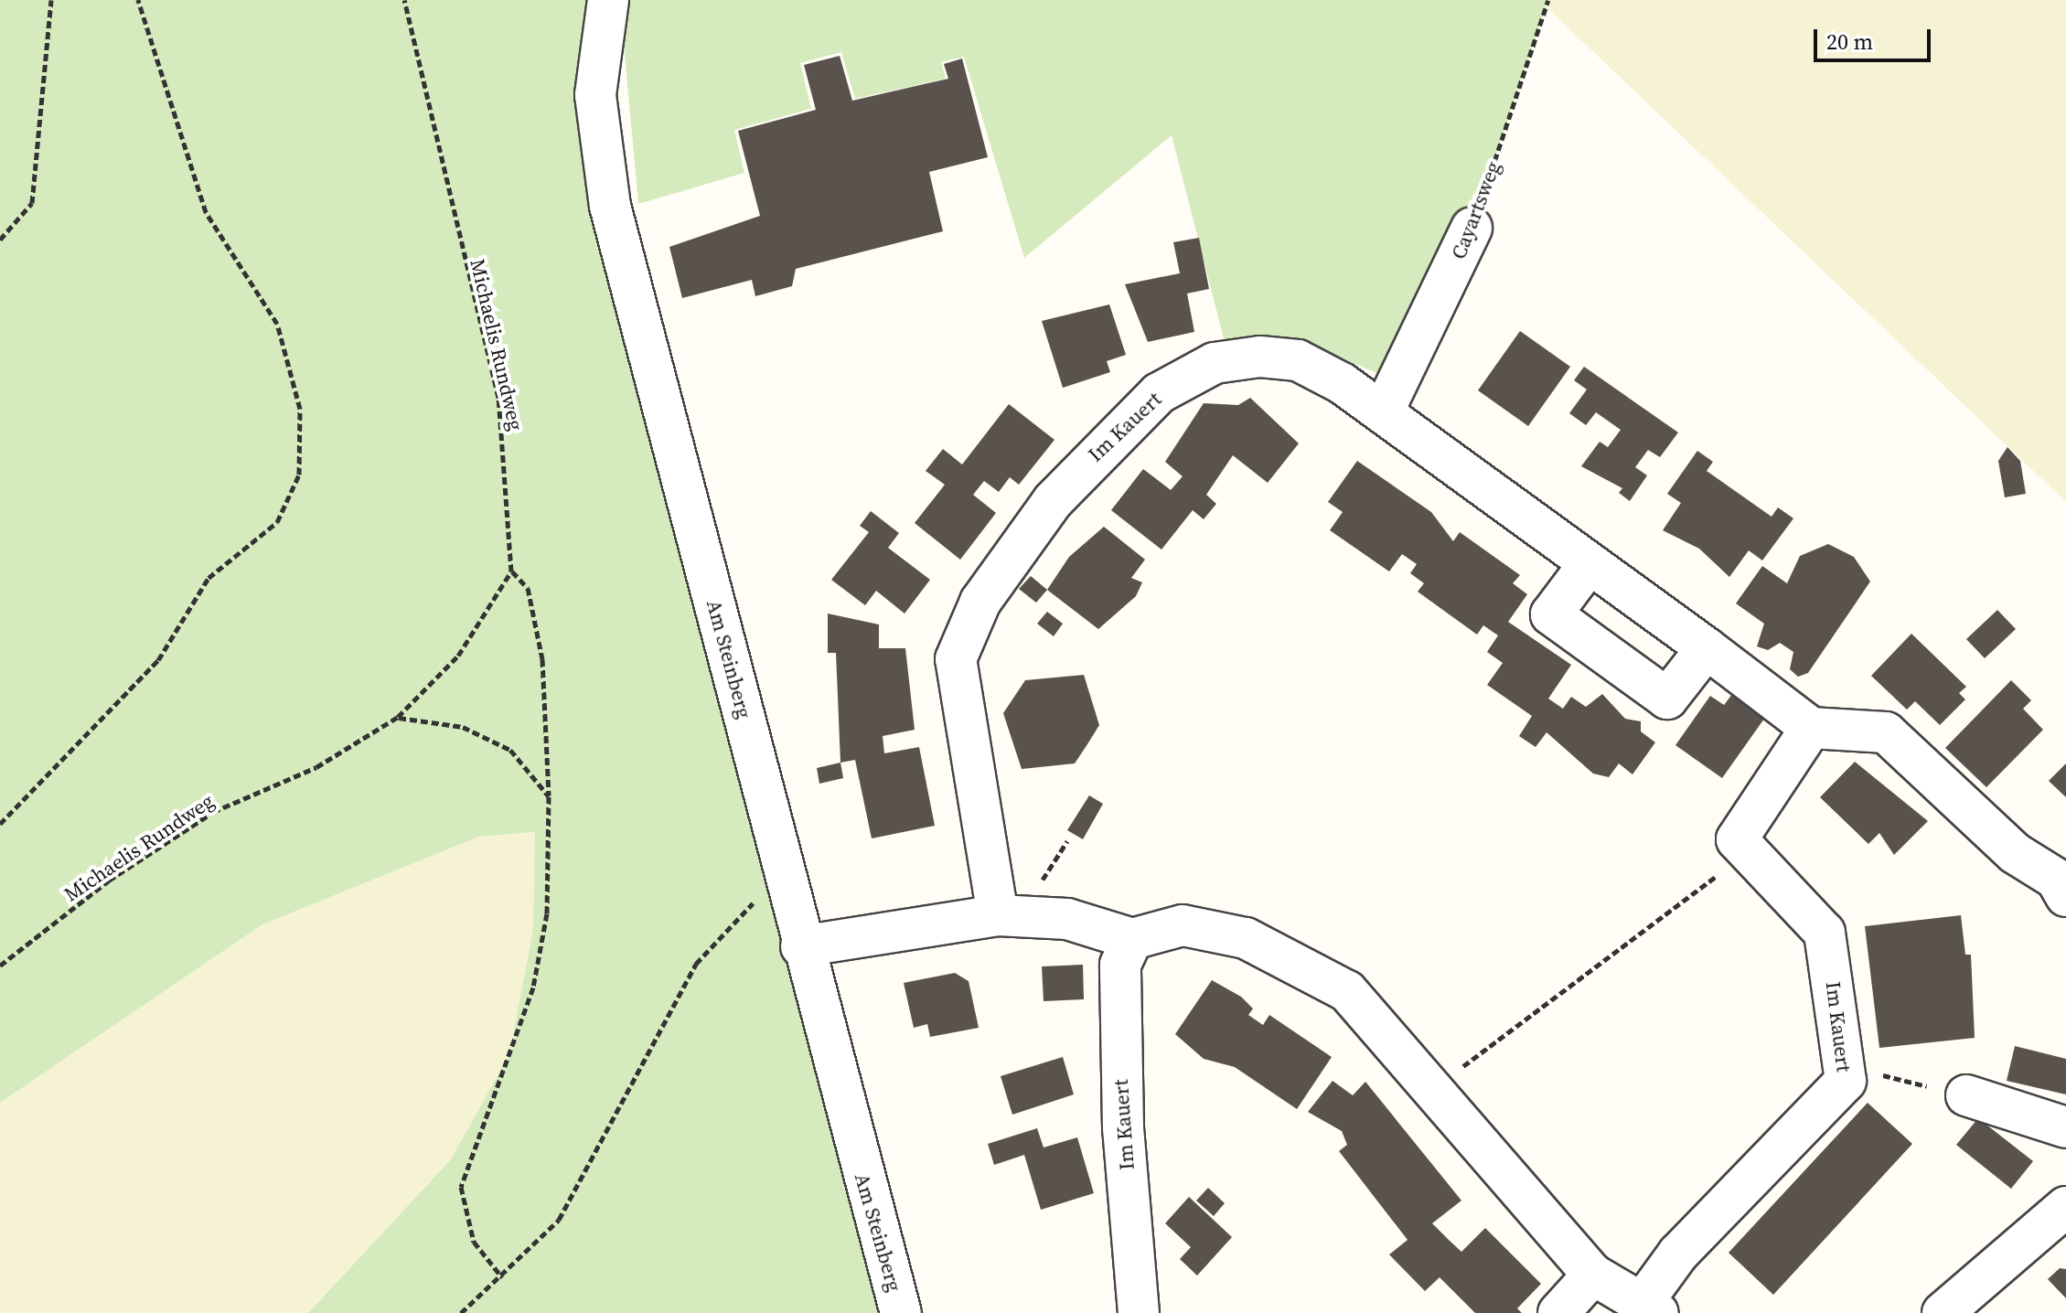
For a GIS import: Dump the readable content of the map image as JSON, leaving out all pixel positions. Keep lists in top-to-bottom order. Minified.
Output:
{"streets":{"street":["Cayartsweg","Im Kauert","Am Steinberg"],"path":["Michaelis Rundweg"]},"crossings":[["Cayartsweg","Im Kauert"]],"scale_bar":"20 m"}
